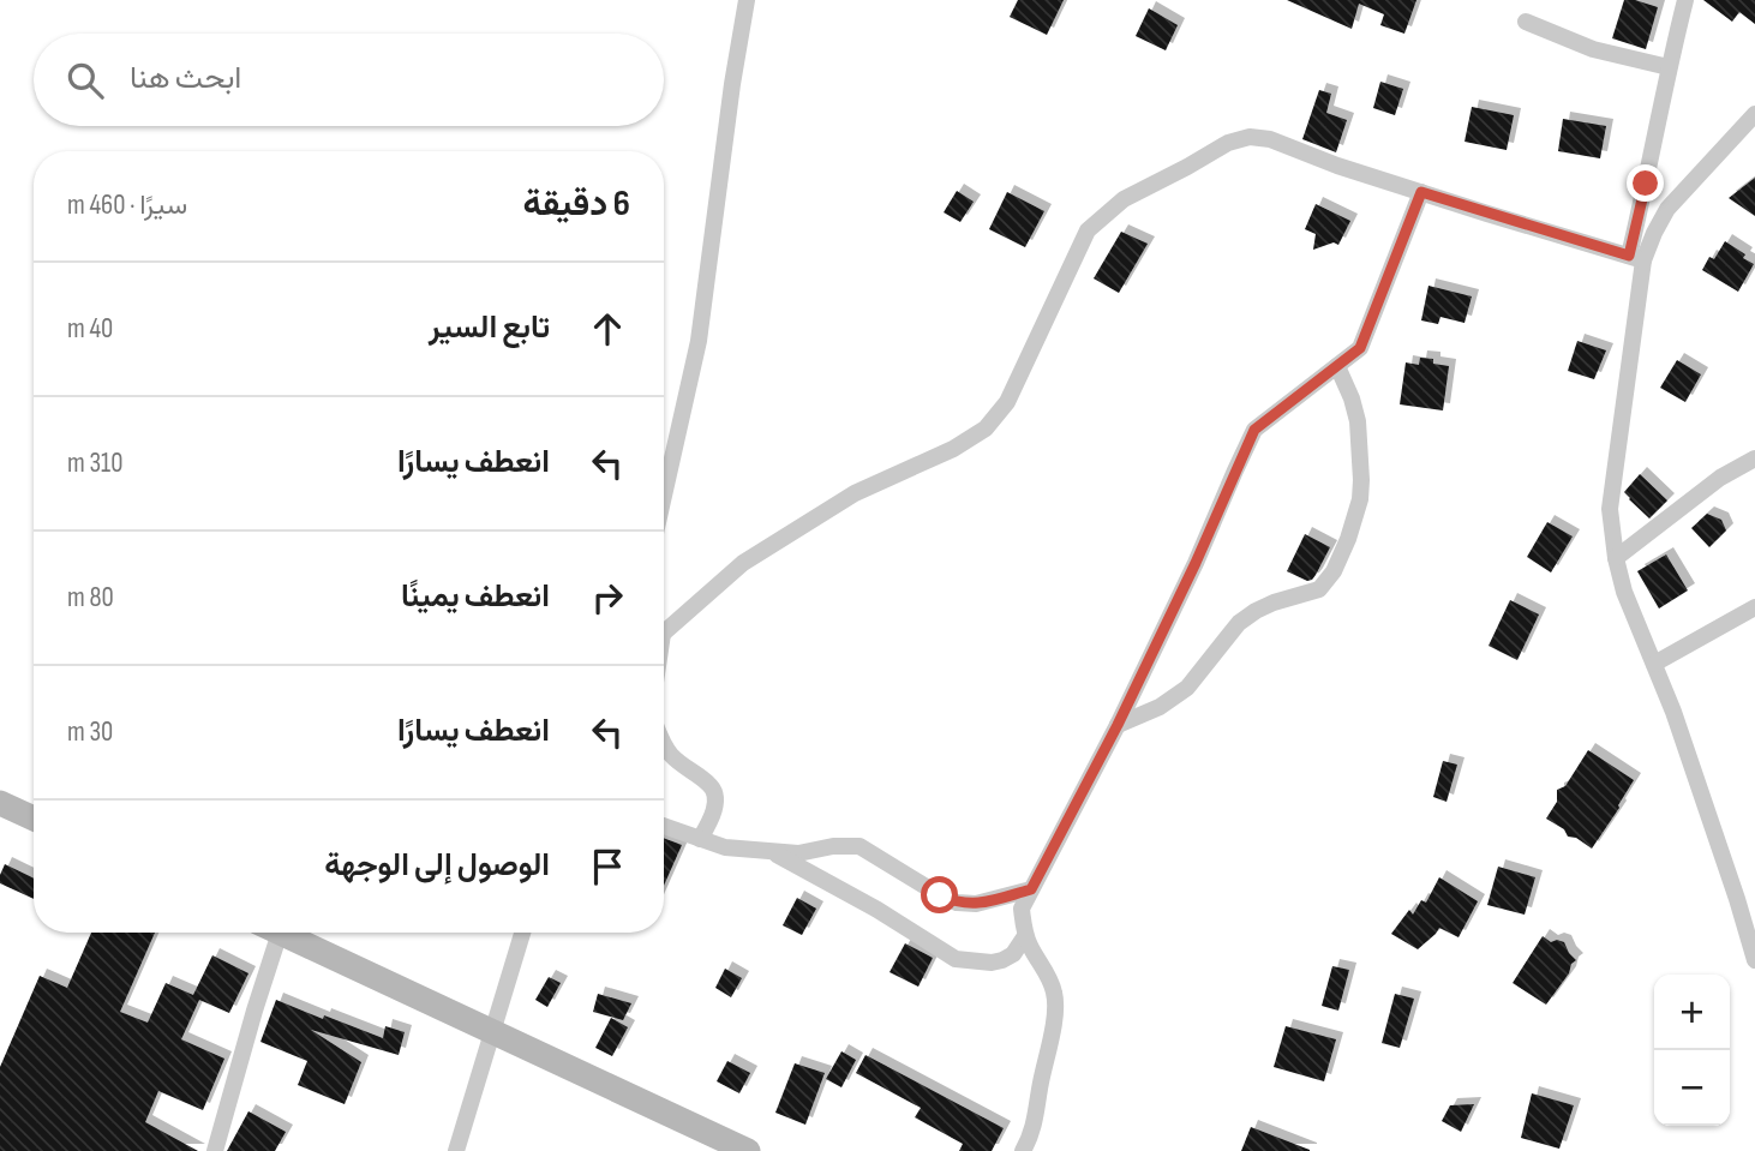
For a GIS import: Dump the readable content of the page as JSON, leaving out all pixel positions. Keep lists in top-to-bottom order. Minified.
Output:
{"page":{"search":"ابحث هنا","heading":["6 دقيقة","سيرًا · 460 m"],"list":[["تابع السير","40 m"],["انعطف يسارًا","310 m"],["انعطف يمينًا","80 m"],["انعطف يسارًا","30 m"],"الوصول إلى الوجهة"],"map_buttons":["+","−"]}}
